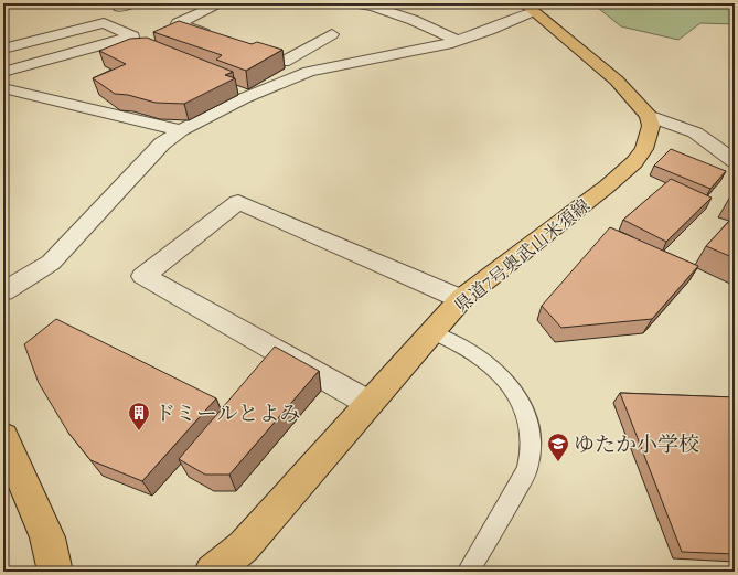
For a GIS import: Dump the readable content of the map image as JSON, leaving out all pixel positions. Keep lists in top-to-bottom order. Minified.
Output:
{"streets":{"main road":["県道7号奥武山米須線"]},"places":{"building":["ドミールとよみ"],"school or university":["ゆたか小学校"]}}
